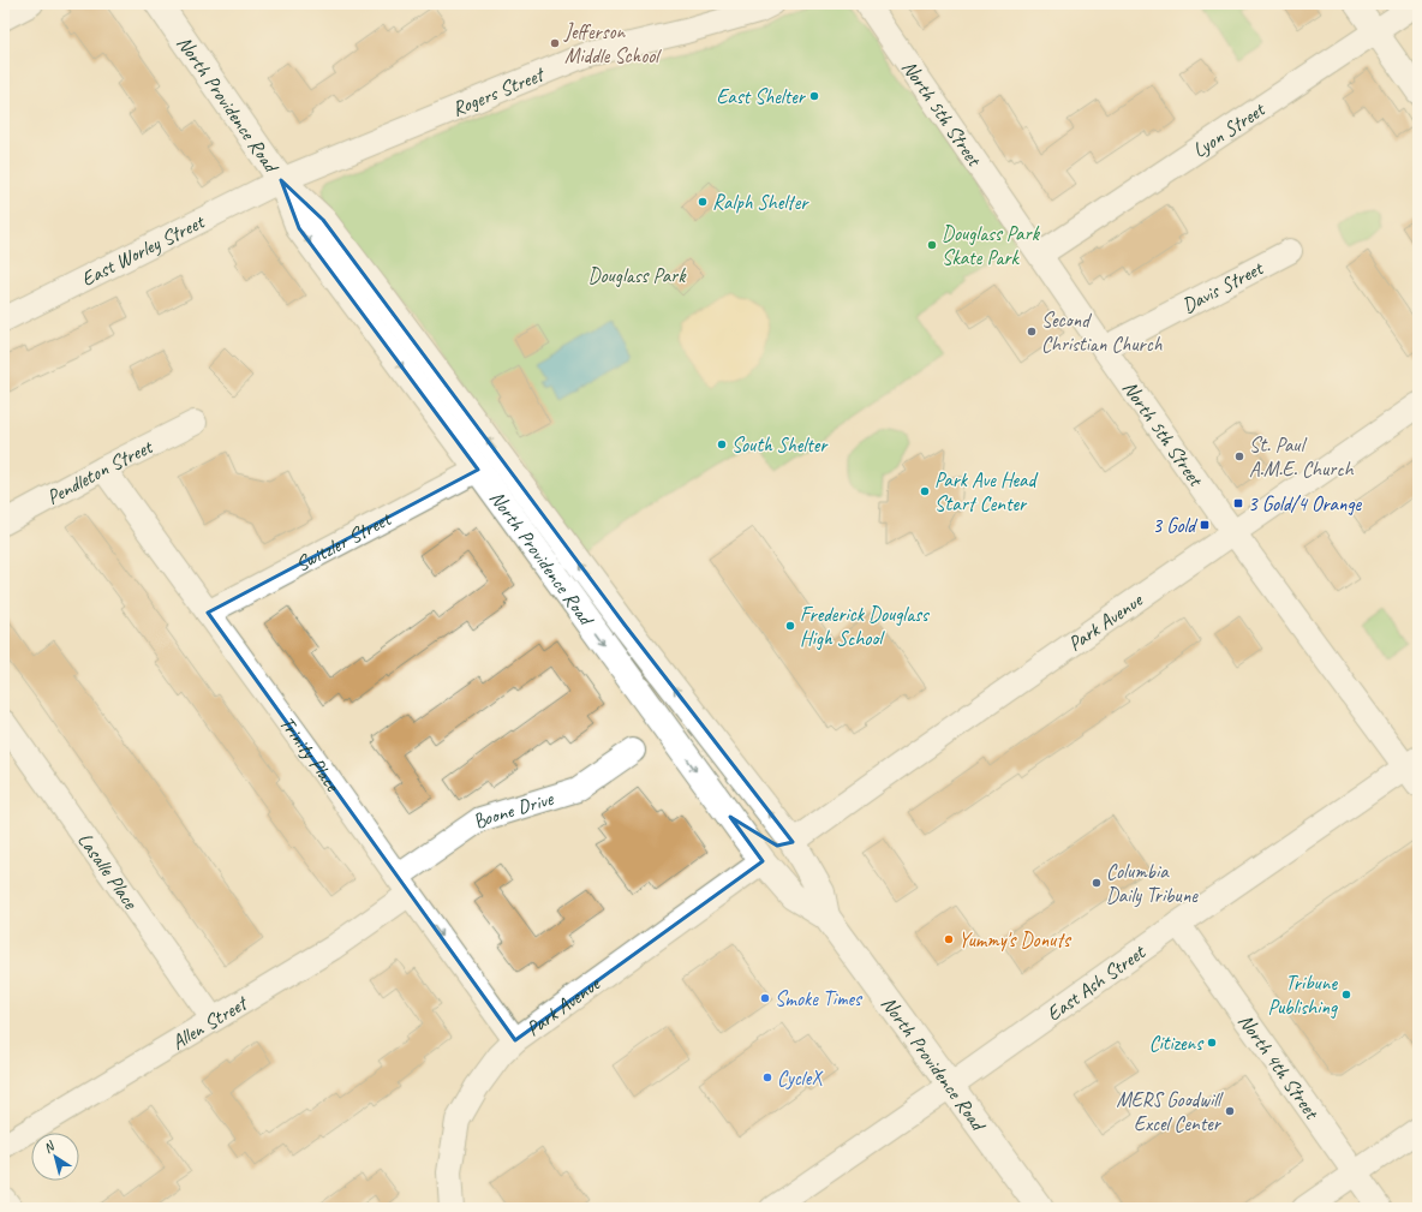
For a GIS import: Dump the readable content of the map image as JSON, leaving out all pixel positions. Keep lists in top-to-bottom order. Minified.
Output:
{"streets":{"main road":["North Providence Road"],"street":["Rogers Street","North 5th Street","Lyon Street","East Worley Street","Davis Street","Pendleton Street","Switzler Street","Park Avenue","Trinity Place","Boone Drive","Lasalle Place","East Ash Street","Allen Street","North 4th Street"]},"crossings":[["Rogers Street","North Providence Road"],["Rogers Street","East Worley Street"],["North Providence Road","East Worley Street"],["North Providence Road","Switzler Street"],["North Providence Road","Park Avenue"],["North Providence Road","East Ash Street"],["North 5th Street","Lyon Street"],["North 5th Street","Davis Street"],["North 5th Street","Park Avenue"],["North 5th Street","East Ash Street"],["Pendleton Street","Trinity Place"],["Switzler Street","Trinity Place"],["Park Avenue","Trinity Place"],["Trinity Place","Boone Drive"],["Trinity Place","Allen Street"],["Boone Drive","Allen Street"],["Lasalle Place","Allen Street"],["East Ash Street","North 4th Street"]],"parks":["Douglass Park"],"places":{"other":["Jefferson Middle School","East Shelter","Ralph Shelter","Douglass Park Skate Park","Second Christian Church","South Shelter","St. Paul A.M.E. Church","Park Ave Head Start Center","Frederick Douglass High School","Columbia Daily Tribune","Yummy's Donuts","Tribune Publishing","Smoke Times","Citizens","CycleX","MERS Goodwill Excel Center"],"transit":["3 Gold/4 Orange","3 Gold"]},"north":"top left"}
